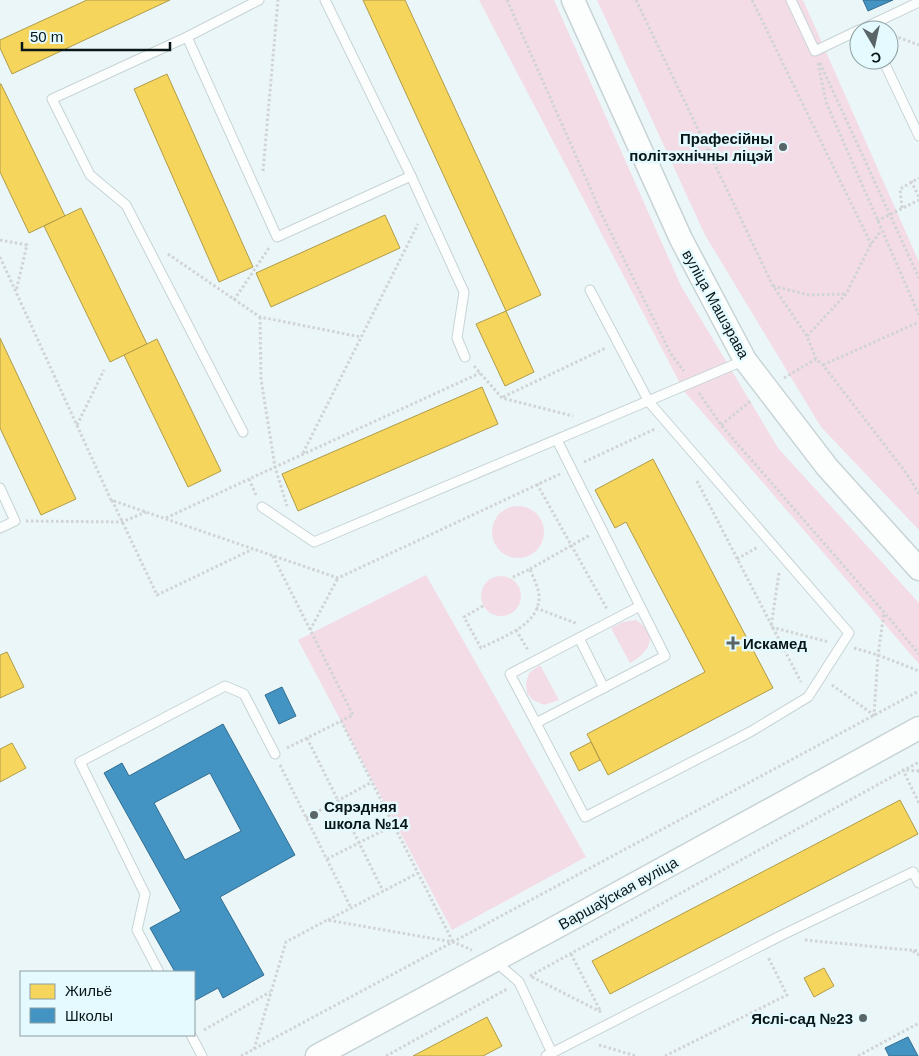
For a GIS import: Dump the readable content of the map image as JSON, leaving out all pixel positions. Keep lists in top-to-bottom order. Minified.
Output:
{"streets":{"street":["вуліца Машэрава","Варшаўская вуліца"]},"places":{"other":["Прафесійны політэхнічны ліцэй","Сярэдняя школа №14","Яслі-сад №23"],"health":["Искамед"]},"legend":["Жильё","Школы"],"scale_bar":"50 m","north":"bottom"}
